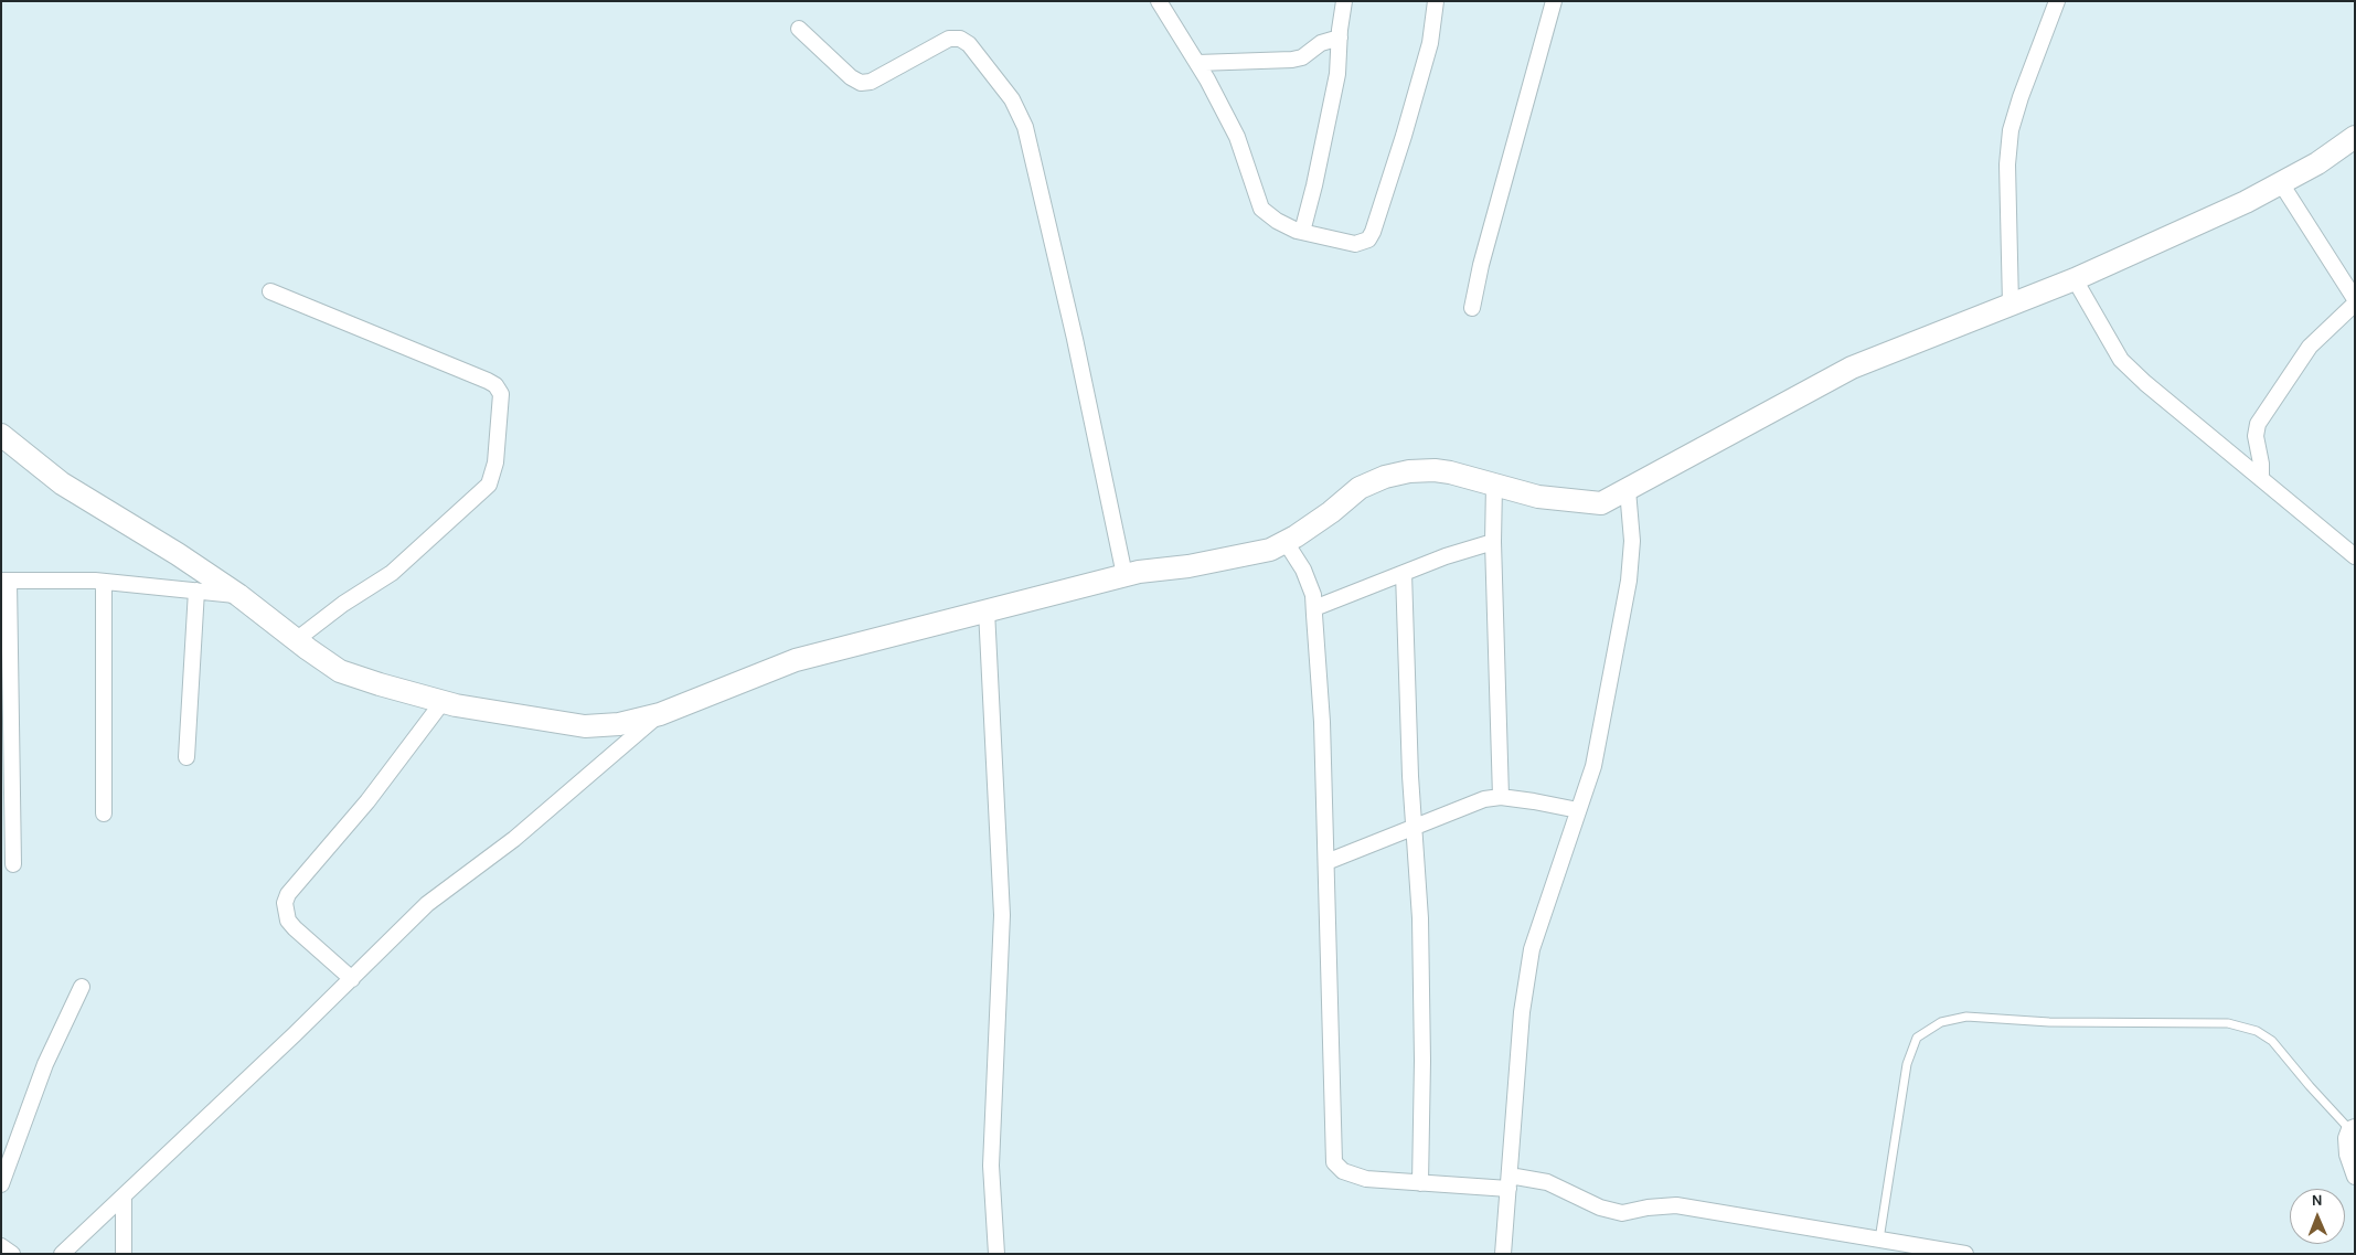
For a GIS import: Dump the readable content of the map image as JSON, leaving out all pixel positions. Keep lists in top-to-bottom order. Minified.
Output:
{"north":"top"}
